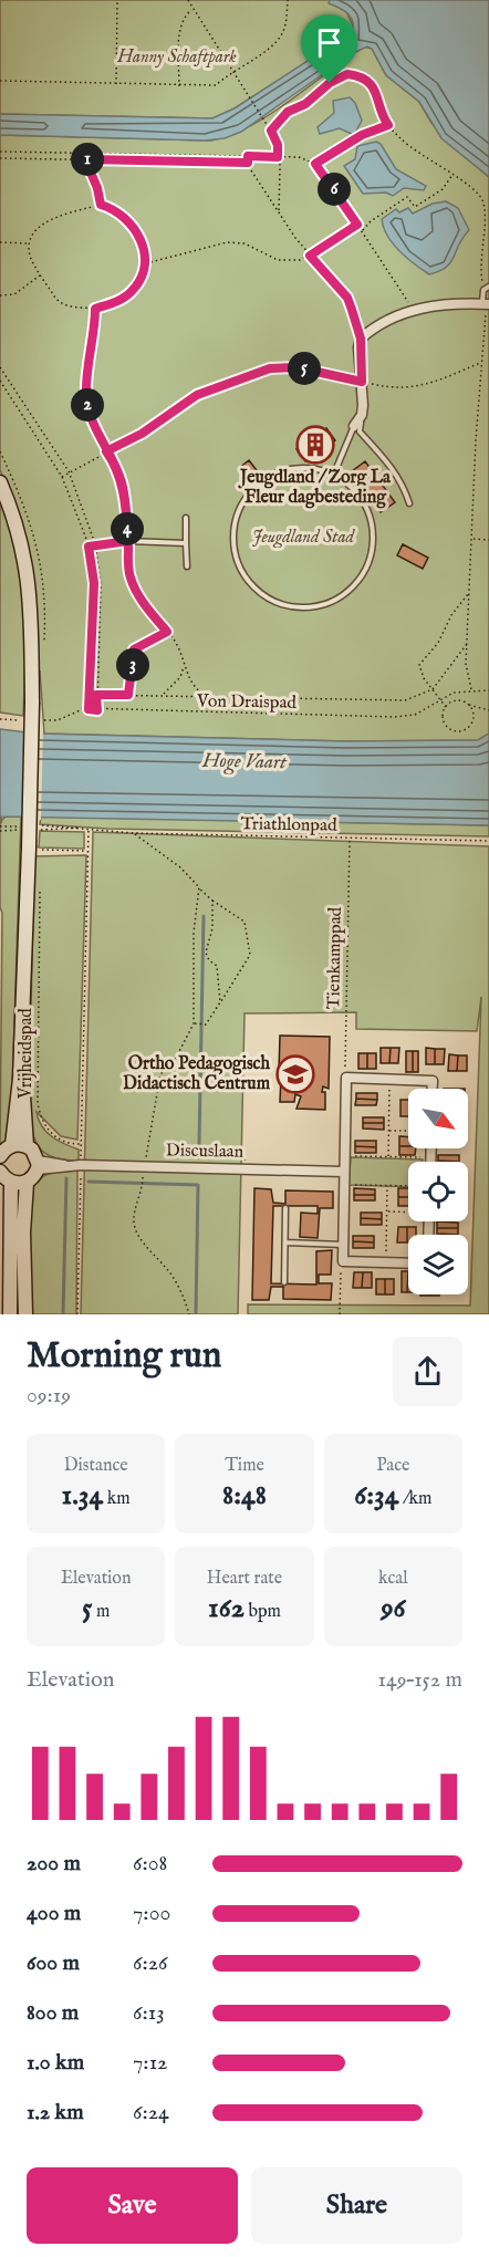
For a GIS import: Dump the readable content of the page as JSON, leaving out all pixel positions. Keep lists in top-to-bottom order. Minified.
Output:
{"streets":{"street":["Discuslaan"],"path":["Von Draispad","Triathlonpad","Tienkamppad","Vrijheidspad"]},"crossings":[["Triathlonpad","Tienkamppad"]],"water":["Hoge Vaart"],"parks":["Hanny Schaftpark","Jeugdland Stad"],"places":{"building":["Jeugdland / Zorg La Fleur dagbesteding"],"school or university":["Ortho Pedagogisch Didactisch Centrum"]},"north":"bottom right","page":{"pins":["1","6","5","2","4","3"],"heading":["Morning run","09:19"],"stats":[["Distance","1.34 km"],["Time","8:48"],["Pace","6:34 /km"],["Elevation","5 m"],["Heart rate","162 bpm"],["kcal","96"]],"chart":["Elevation","149–152 m"],"list":[{"name":"200 m","note":"6:08"},{"name":"400 m","note":"7:00"},{"name":"600 m","note":"6:26"},{"name":"800 m","note":"6:13"},{"name":"1.0 km","note":"7:12"},{"name":"1.2 km","note":"6:24"}],"buttons":["Save","Share"]}}
